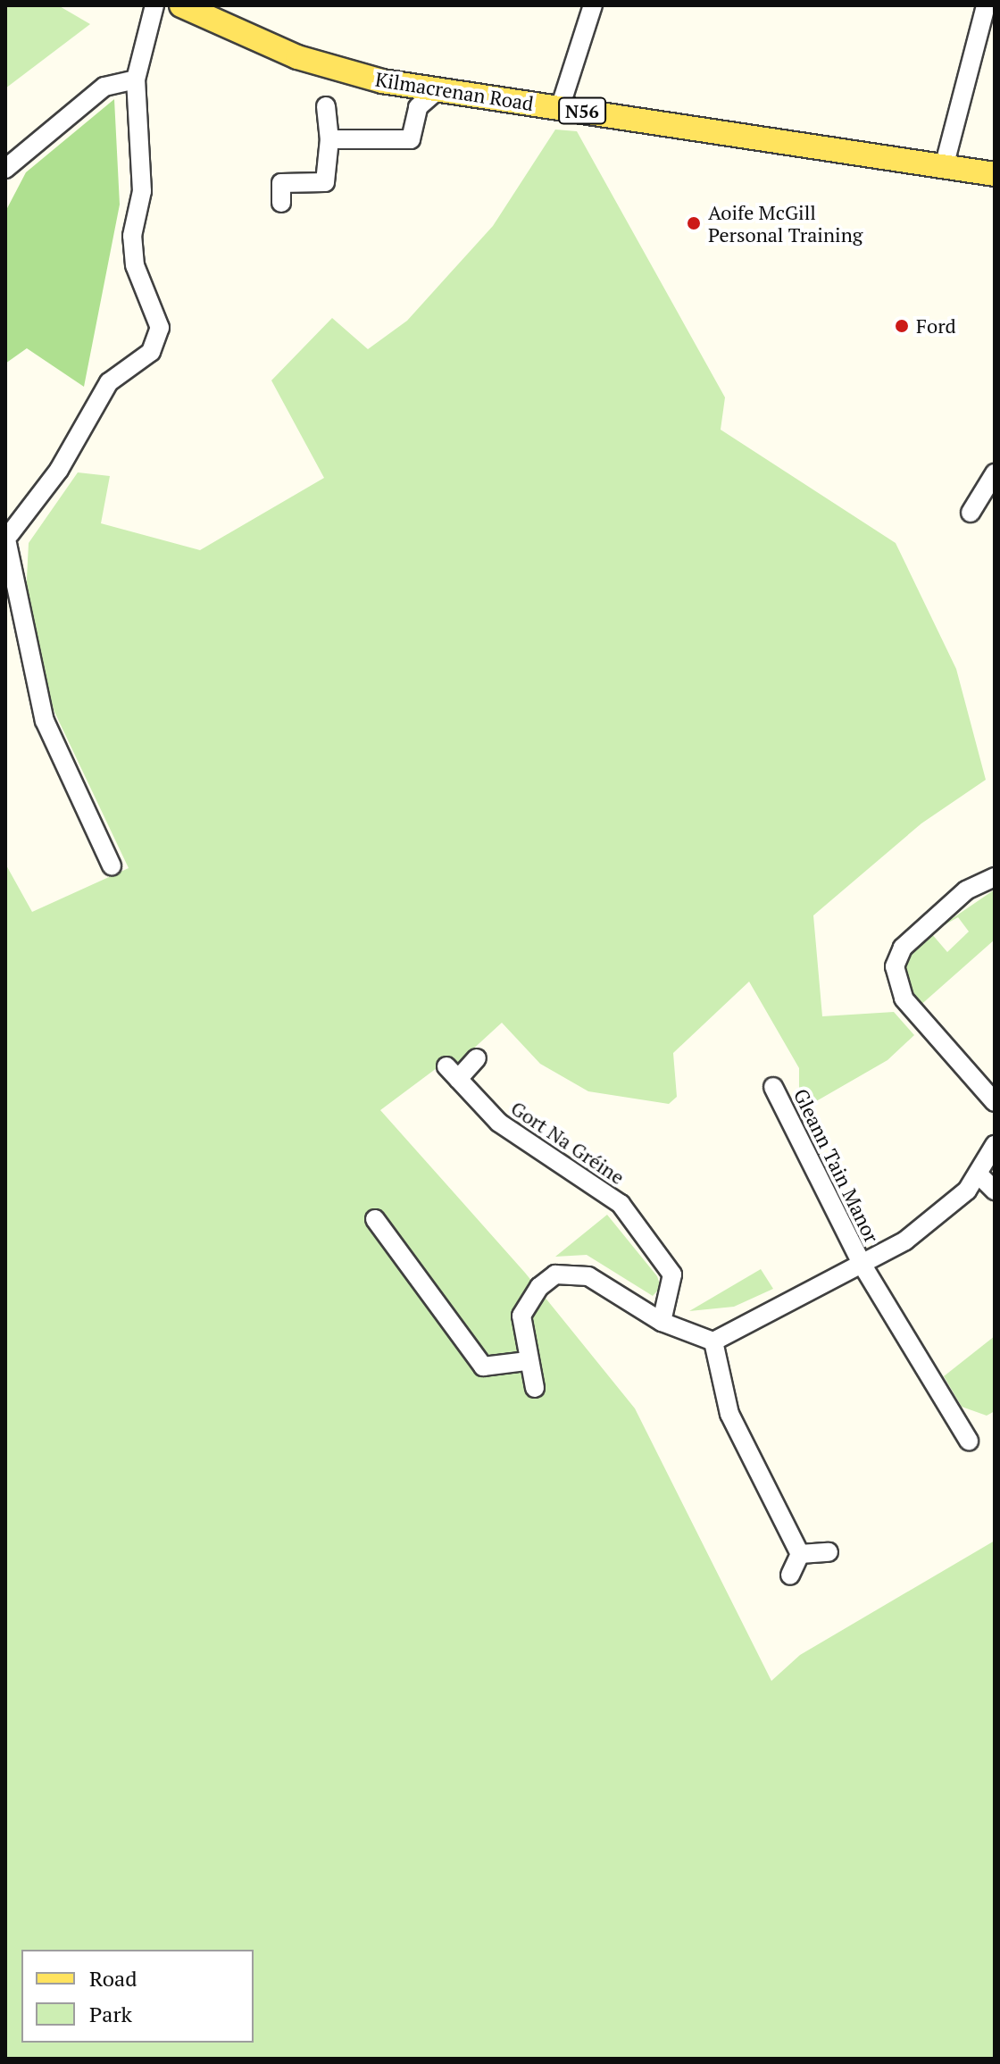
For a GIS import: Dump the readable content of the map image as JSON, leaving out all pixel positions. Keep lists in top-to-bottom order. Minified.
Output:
{"streets":{"main road":["Kilmacrenan Road","N56"],"street":["Gort Na Gréine","Gleann Tain Manor"]},"places":["Aoife McGill Personal Training","Ford"],"legend":["Road","Park"]}
